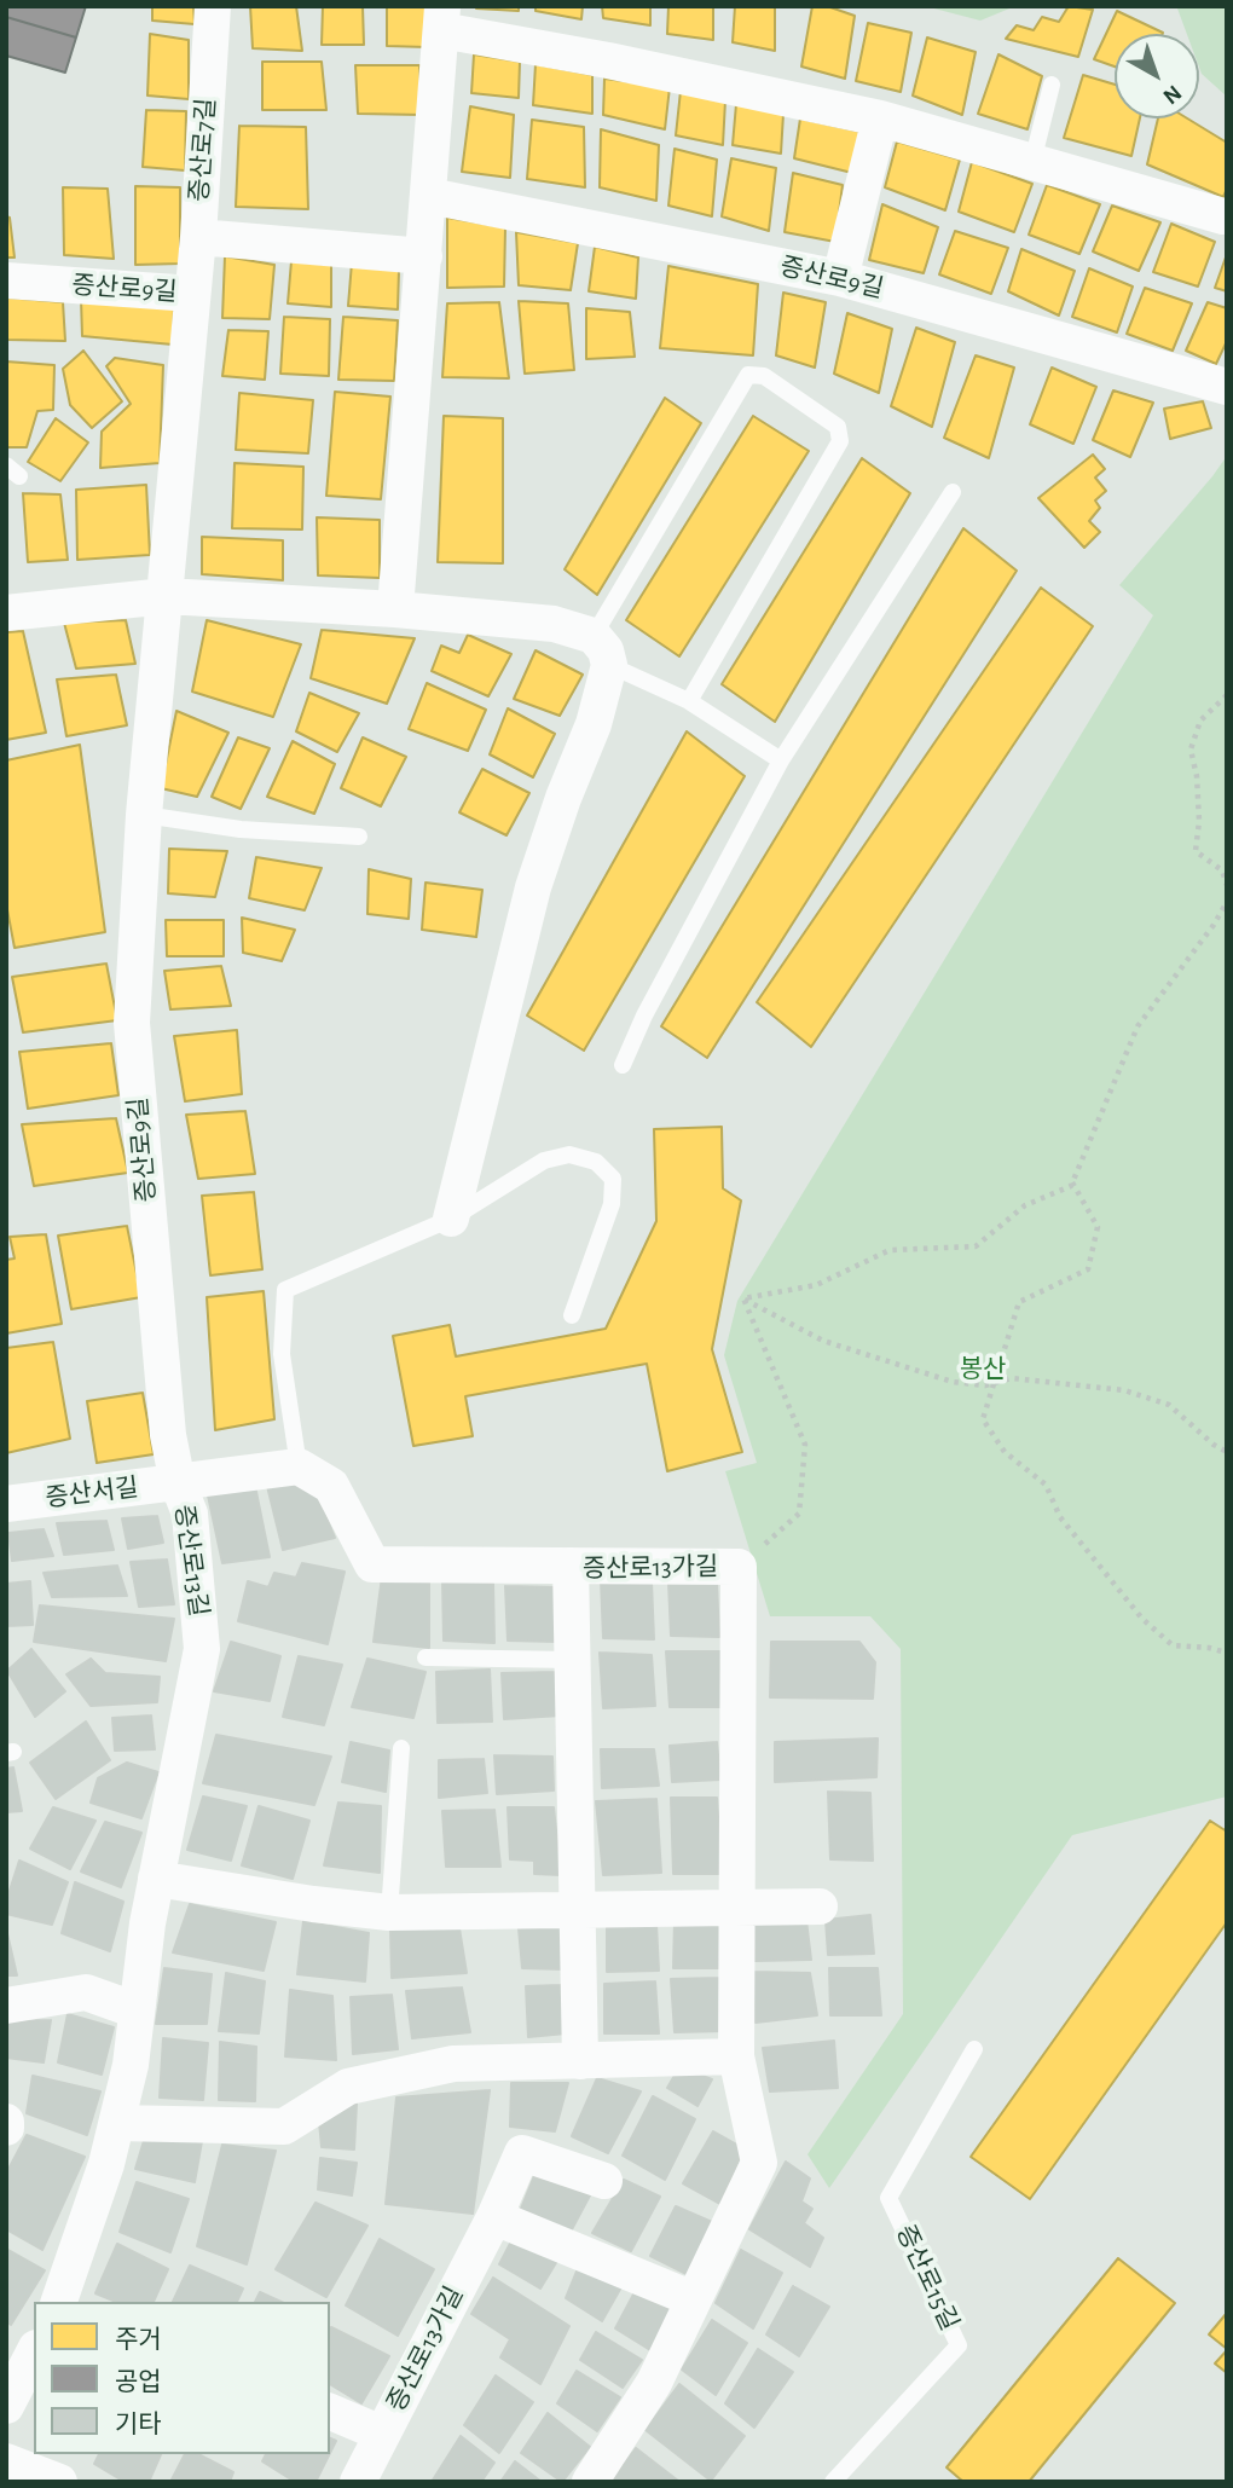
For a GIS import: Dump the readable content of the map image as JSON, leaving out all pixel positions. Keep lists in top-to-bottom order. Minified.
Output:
{"streets":{"street":["증산로7길","증산로9길","증산서길","증산로13길","증산로13가길"],"lane":["증산로15길"]},"crossings":[["증산로7길","증산로9길"],["증산로9길","증산서길"],["증산로9길","증산로13길"],["증산서길","증산로13길"]],"parks":["봉산"],"legend":["주거","공업","기타"],"north":"bottom right"}
